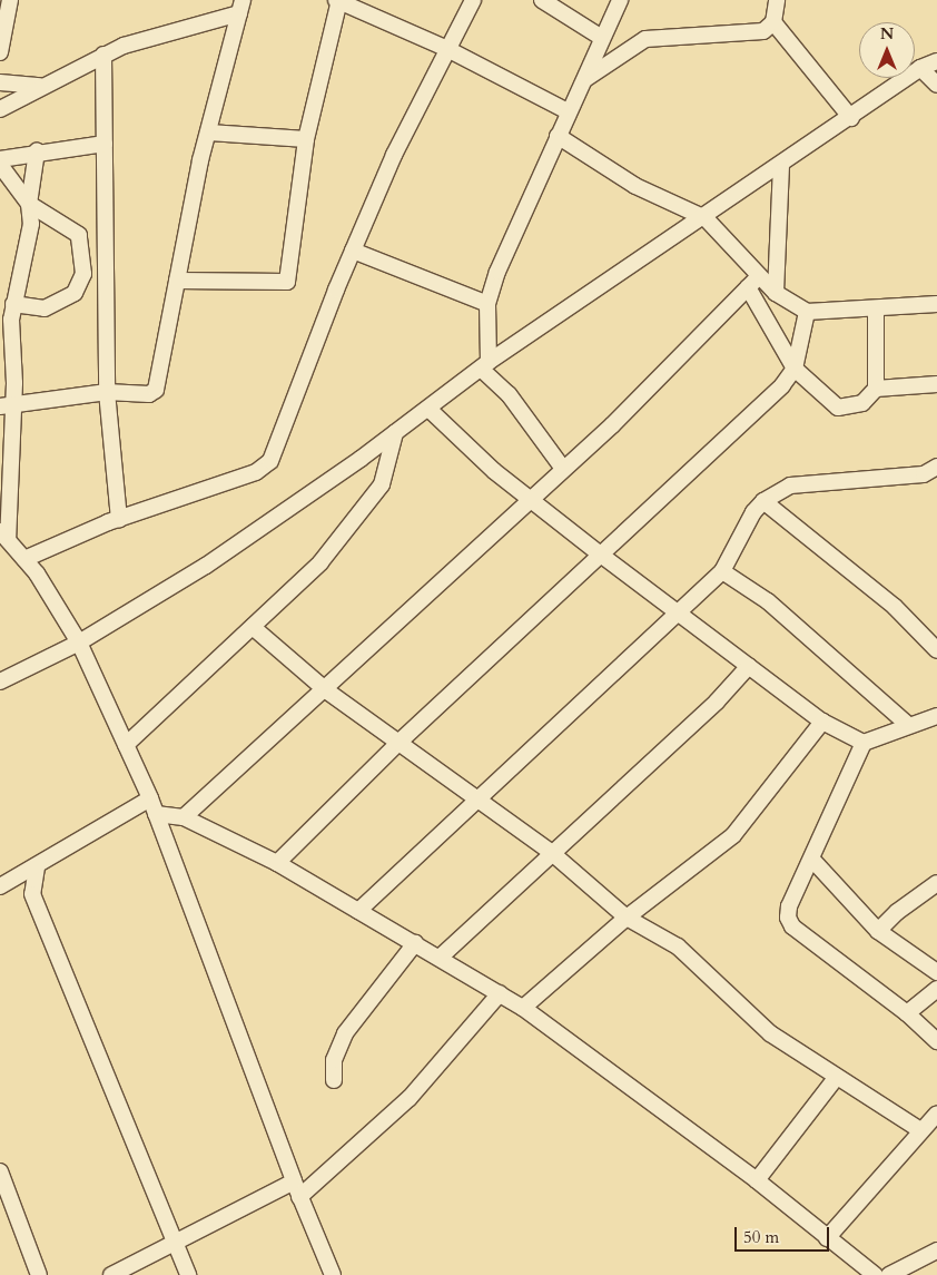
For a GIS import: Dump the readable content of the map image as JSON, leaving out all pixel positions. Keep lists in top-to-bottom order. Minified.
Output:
{"scale_bar":"50 m","north":"top"}
